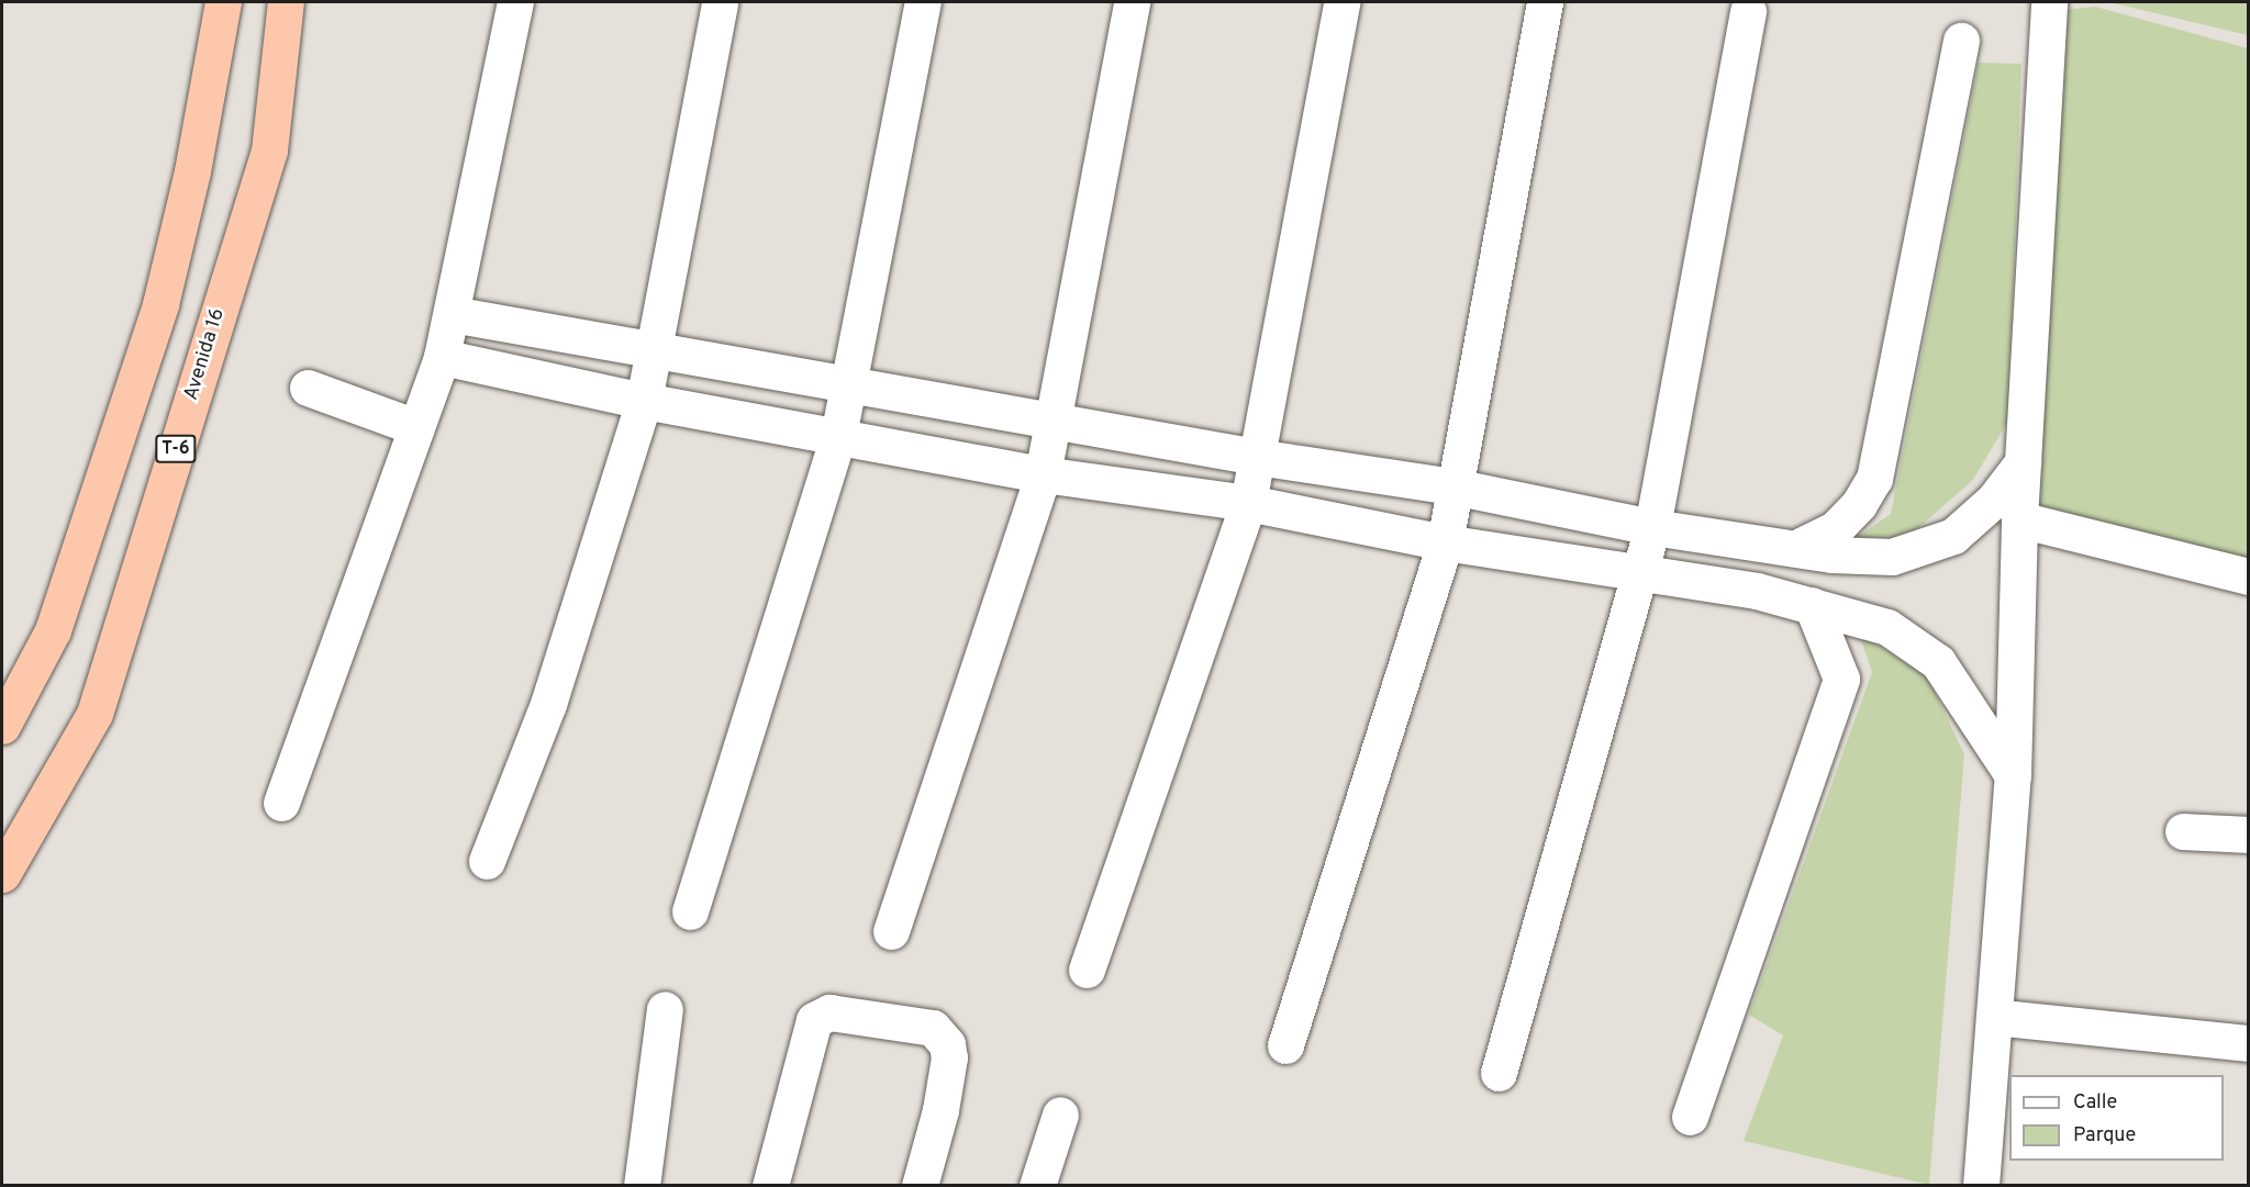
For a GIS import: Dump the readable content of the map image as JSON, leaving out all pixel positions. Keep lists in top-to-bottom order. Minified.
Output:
{"streets":{"highway":["Avenida 16","T-6"]},"legend":["Calle","Parque"]}
